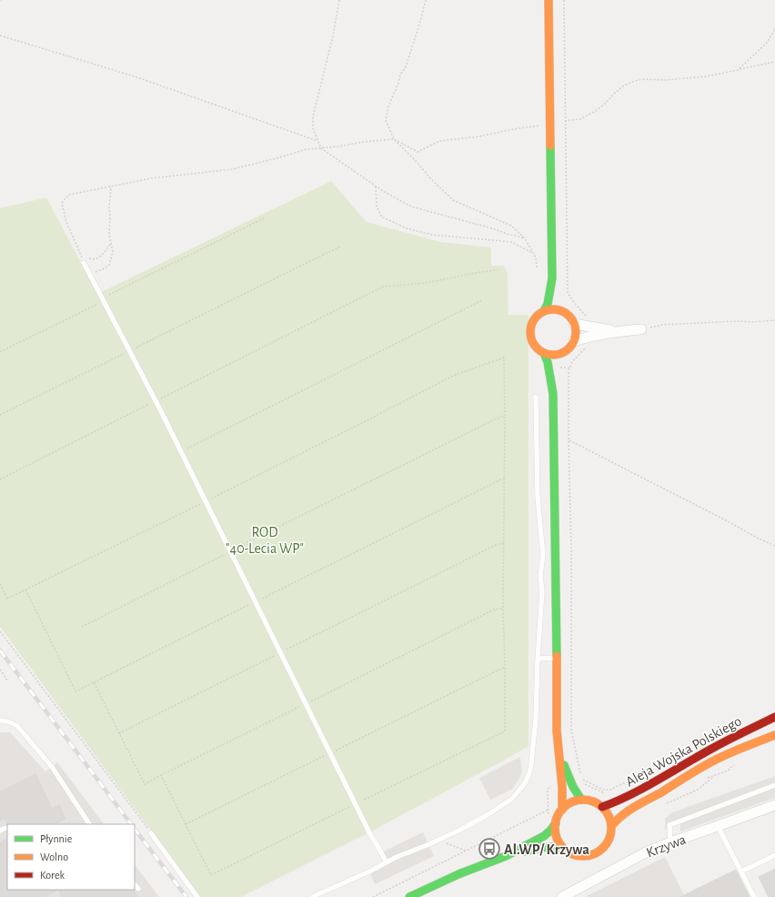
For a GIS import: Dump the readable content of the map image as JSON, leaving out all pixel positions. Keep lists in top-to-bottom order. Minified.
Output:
{"streets":{"street":["Aleja Wojska Polskiego","Krzywa"]},"parks":["ROD \"40-Lecia WP\""],"places":{"bus stop":["Al.WP/ Krzywa"]},"legend":["Płynnie","Wolno","Korek"]}
